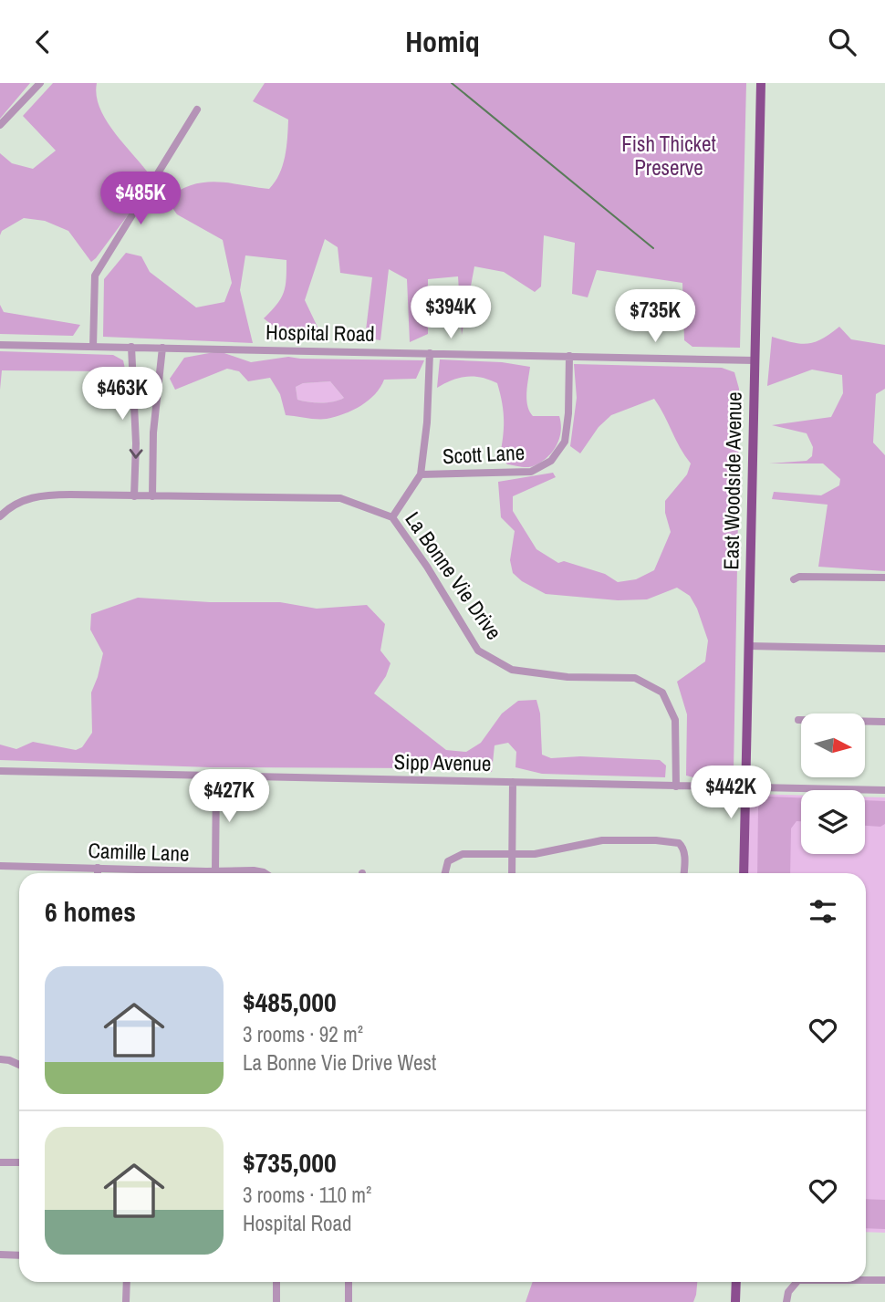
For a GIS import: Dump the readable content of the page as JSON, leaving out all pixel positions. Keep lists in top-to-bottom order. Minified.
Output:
{"streets":{"main road":["East Woodside Avenue"],"street":["Hospital Road","Scott Lane","La Bonne Vie Drive","Sipp Avenue","Camille Lane"]},"crossings":[["Hospital Road","Scott Lane"],["Hospital Road","East Woodside Avenue"],["East Woodside Avenue","Sipp Avenue"],["La Bonne Vie Drive","Sipp Avenue"]],"parks":["Fish Thicket Preserve"],"north":"right","page":{"header":"Homiq","price":["$485K","$394K","$735K","$463K","$442K","$427K"],"heading":"6 homes","list":[{"name":"$485,000","note":"3 rooms · 92 m² · La Bonne Vie Drive West"},{"name":"$735,000","note":"3 rooms · 110 m² · Hospital Road"}]}}
